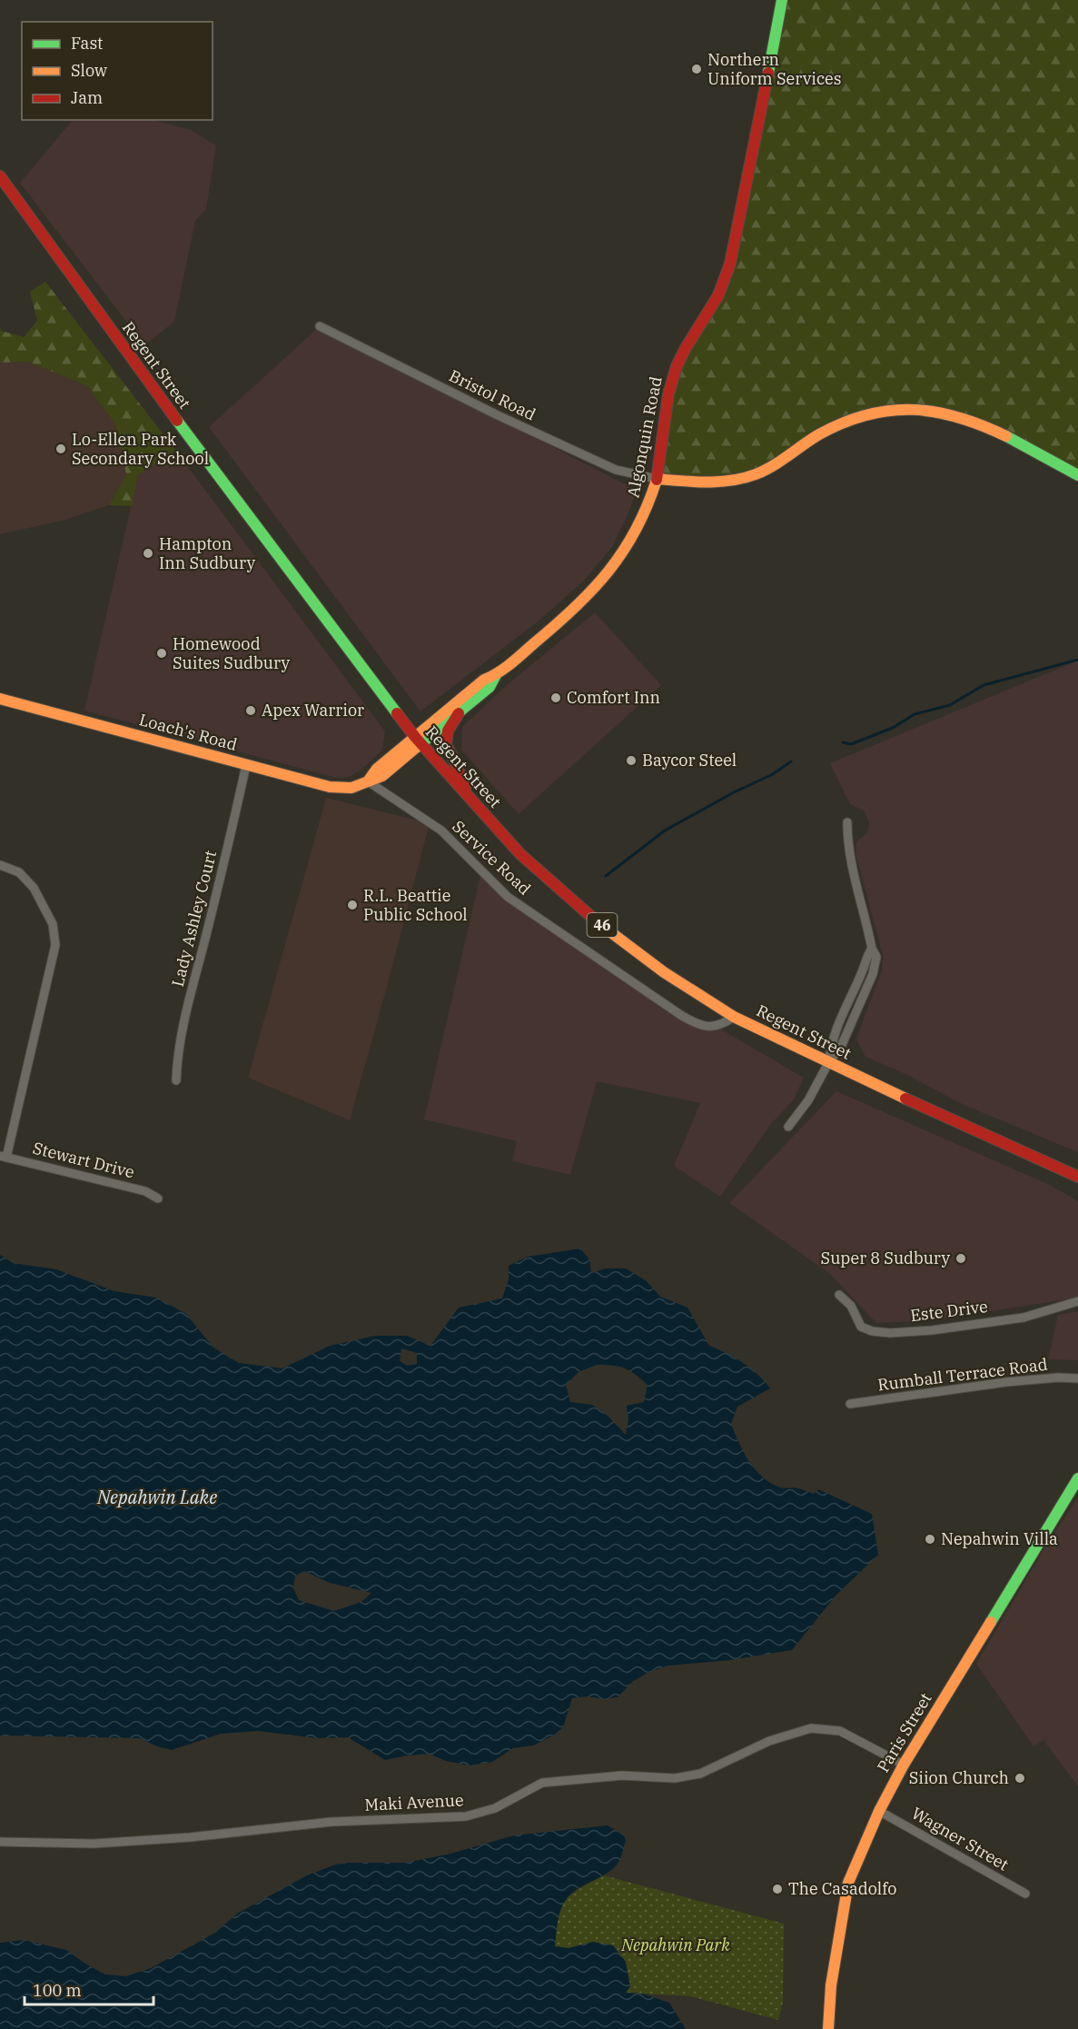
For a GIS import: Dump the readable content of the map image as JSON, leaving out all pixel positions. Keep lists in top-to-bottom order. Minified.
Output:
{"streets":{"main road":["Regent Street","Algonquin Road","Loach's Road","46","Paris Street"],"street":["Bristol Road","Service Road","Lady Ashley Court","Stewart Drive","Este Drive","Rumball Terrace Road","Maki Avenue","Wagner Street"]},"crossings":[["Regent Street","Algonquin Road"],["Regent Street","Service Road"],["Bristol Road","Algonquin Road"],["Loach's Road","Service Road"],["Loach's Road","Lady Ashley Court"],["Paris Street","Maki Avenue"],["Paris Street","Wagner Street"]],"water":["Nepahwin Lake"],"parks":["Nepahwin Park"],"places":["Northern Uniform Services","Lo-Ellen Park Secondary School","Hampton Inn Sudbury","Homewood Suites Sudbury","Comfort Inn","Apex Warrior","Baycor Steel","R.L. Beattie Public School","Super 8 Sudbury","Nepahwin Villa","Siion Church","The Casadolfo"],"legend":["Fast","Slow","Jam"],"scale_bar":"100 m"}
